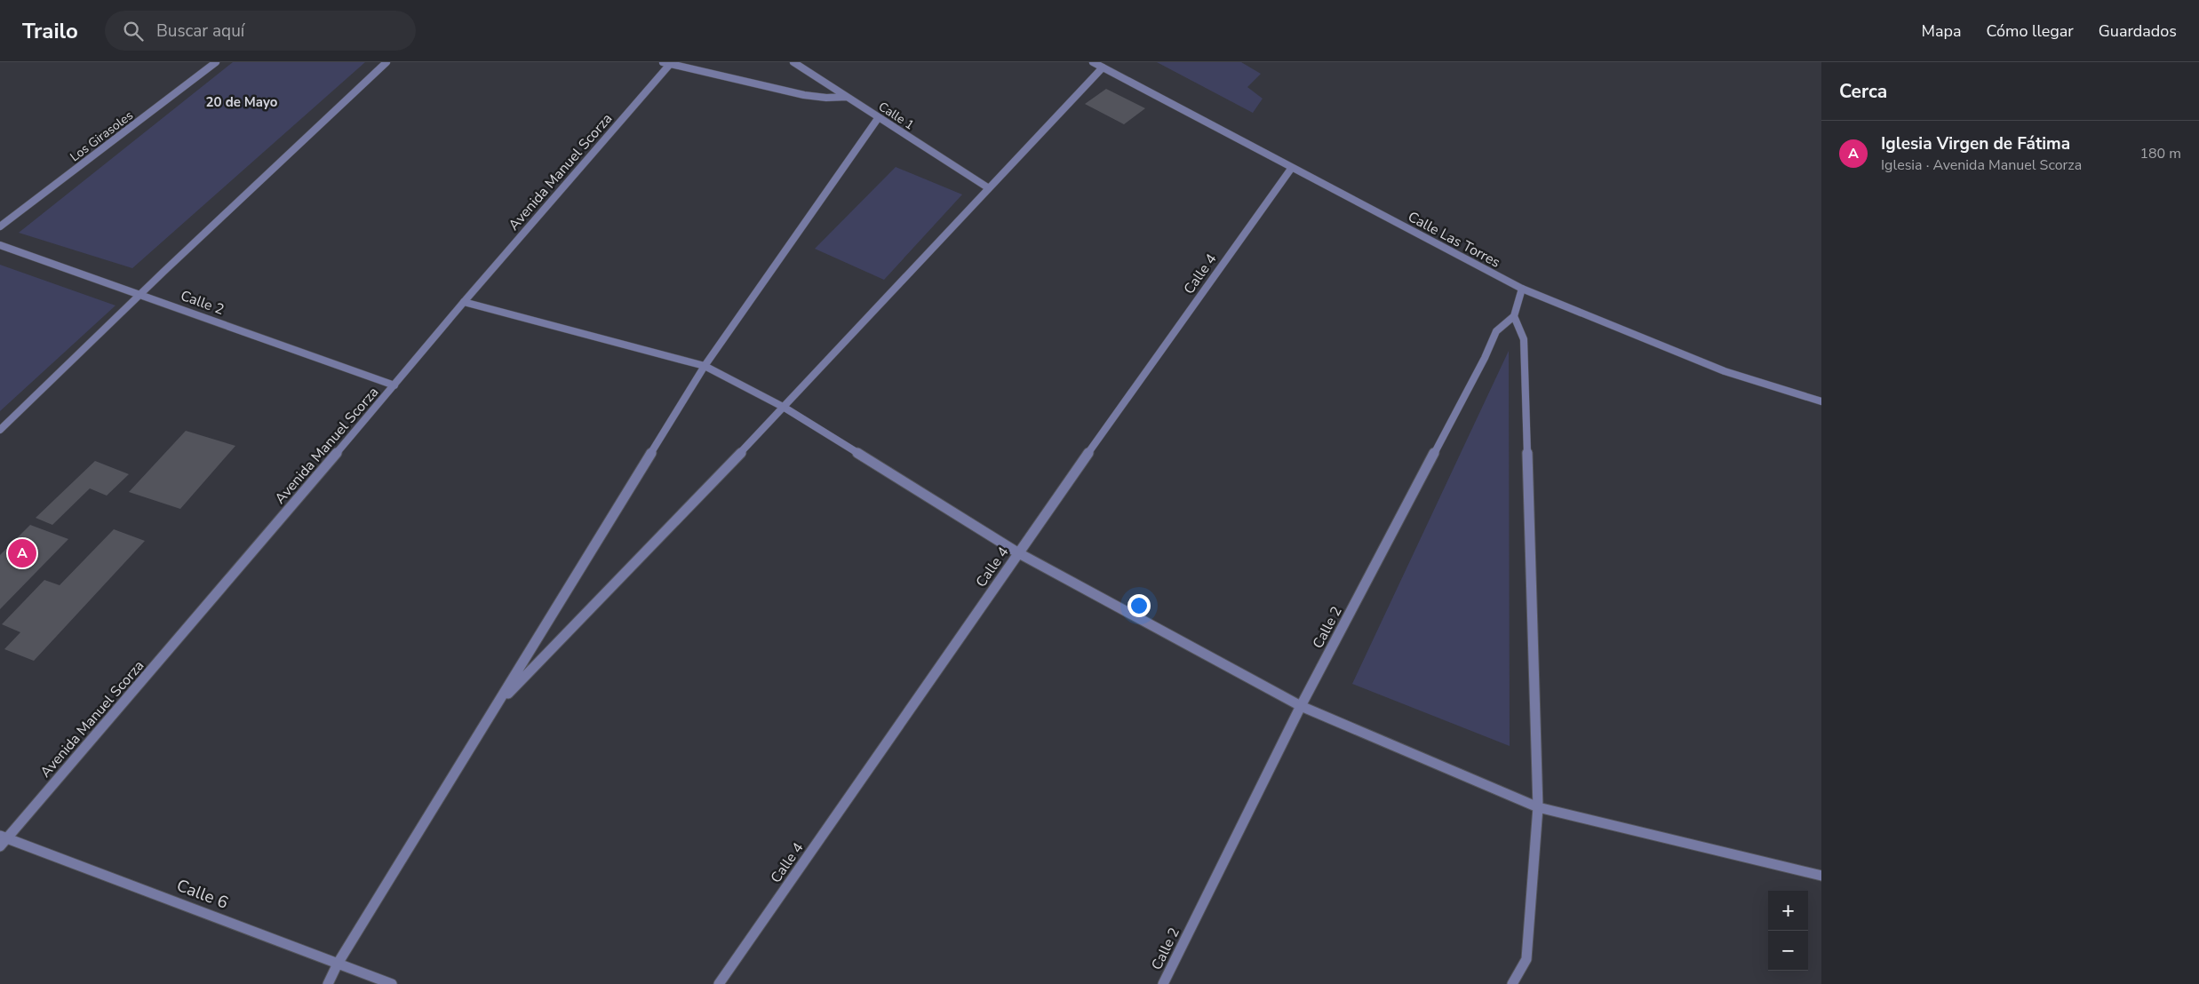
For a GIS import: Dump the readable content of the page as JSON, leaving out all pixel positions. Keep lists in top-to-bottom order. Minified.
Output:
{"streets":{"street":["Calle 1","Los Girasoles","Avenida Manuel Scorza","Calle Las Torres","Calle 4","Calle 2","Calle 6"]},"crossings":[["Avenida Manuel Scorza","Calle 2"],["Avenida Manuel Scorza","Calle 6"],["Calle Las Torres","Calle 4"]],"districts":["20 de Mayo"],"page":{"header":"Trailo","search":"Buscar aquí","nav":["Mapa","Cómo llegar","Guardados"],"heading":"Cerca","list":[{"mark":"A","name":"Iglesia Virgen de Fátima","note":"Iglesia · Avenida Manuel Scorza","value":"180 m"}],"pins":"A","map_buttons":["+","−"]}}
